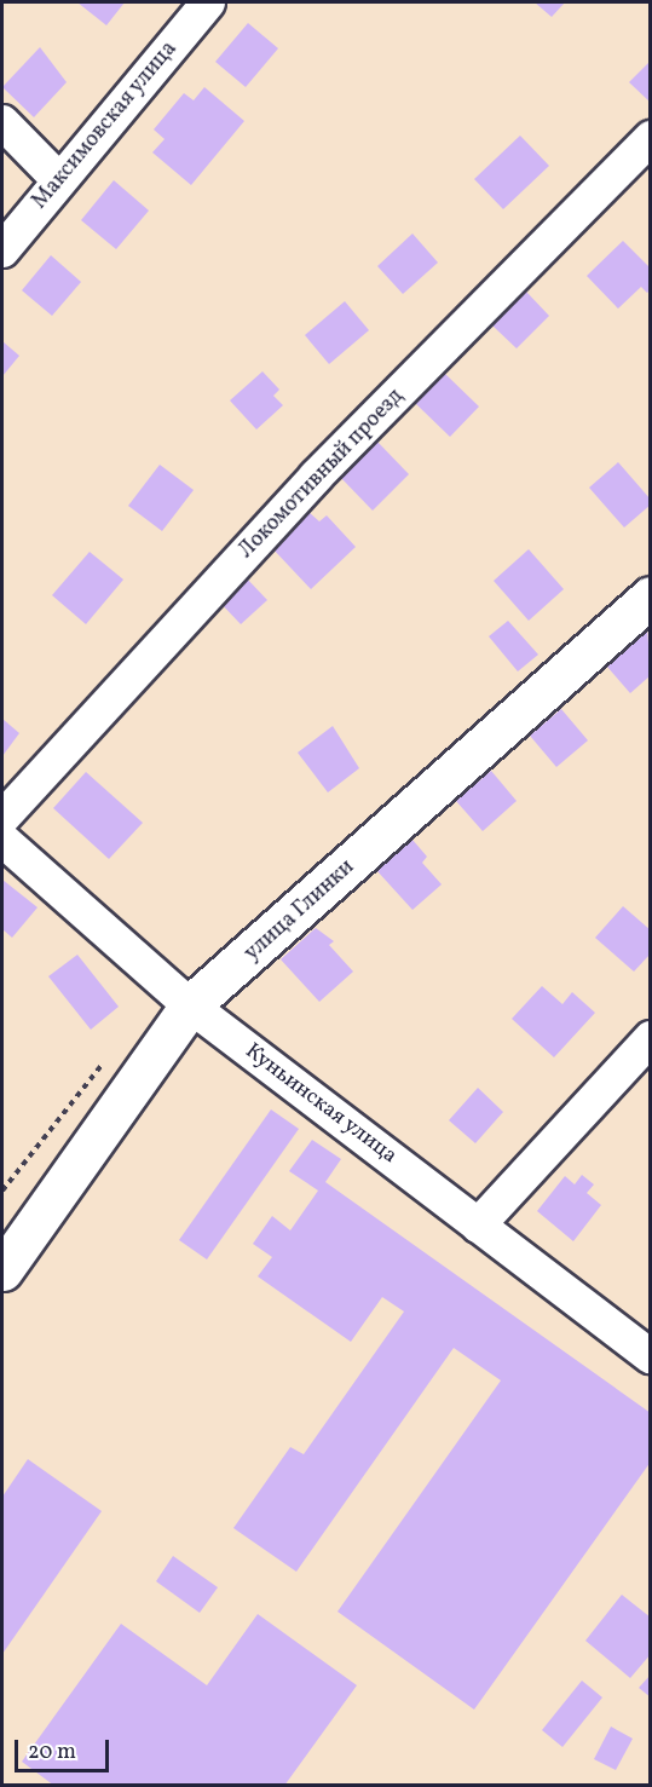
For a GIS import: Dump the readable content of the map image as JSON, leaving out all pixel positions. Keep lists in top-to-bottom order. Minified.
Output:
{"streets":{"street":["Максимовская улица","Локомотивный проезд","улица Глинки","Куньинская улица"]},"crossings":[["улица Глинки","Куньинская улица"]],"scale_bar":"20 m"}
